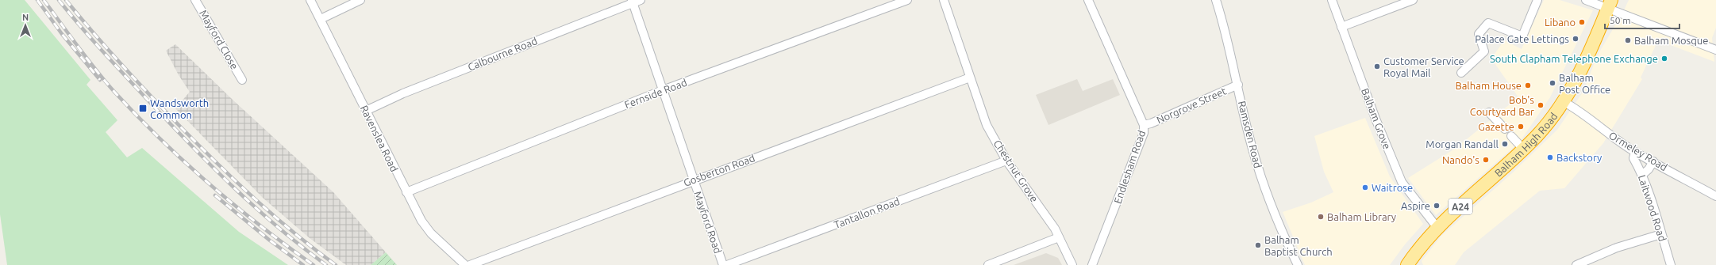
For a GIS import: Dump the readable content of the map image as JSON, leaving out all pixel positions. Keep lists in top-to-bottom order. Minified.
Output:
{"streets":{"highway":["Balham High Road","A24"],"street":["Mayford Close","Calbourne Road","Fernside Road","Norgrove Street","Balham Grove","Ramsden Road","Ravenslea Road","Ormeley Road","Endlesham Road","Gosberton Road","Chestnut Grove","Laitwood Road","Tantallon Road","Mayford Road"]},"crossings":[["Calbourne Road","Ravenslea Road"],["Calbourne Road","Mayford Road"],["Fernside Road","Ravenslea Road"],["Fernside Road","Mayford Road"],["Norgrove Street","Ramsden Road"],["Norgrove Street","Endlesham Road"],["Balham Grove","Balham High Road"],["Balham High Road","Ormeley Road"],["Ormeley Road","Laitwood Road"],["Gosberton Road","Chestnut Grove"],["Gosberton Road","Mayford Road"],["Chestnut Grove","Tantallon Road"]],"places":{"other":["Libano","Palace Gate Lettings","Balham Mosque","South Clapham Telephone Exchange","Customer Service Royal Mail","Balham Post Office","Balham House","Bob's Courtyard Bar","Gazette","Morgan Randall","Backstory","Nando's","Waitrose","Aspire","Balham Library","Balham Baptist Church"],"transit":["Wandsworth Common"]},"scale_bar":"50 m","north":"top"}
